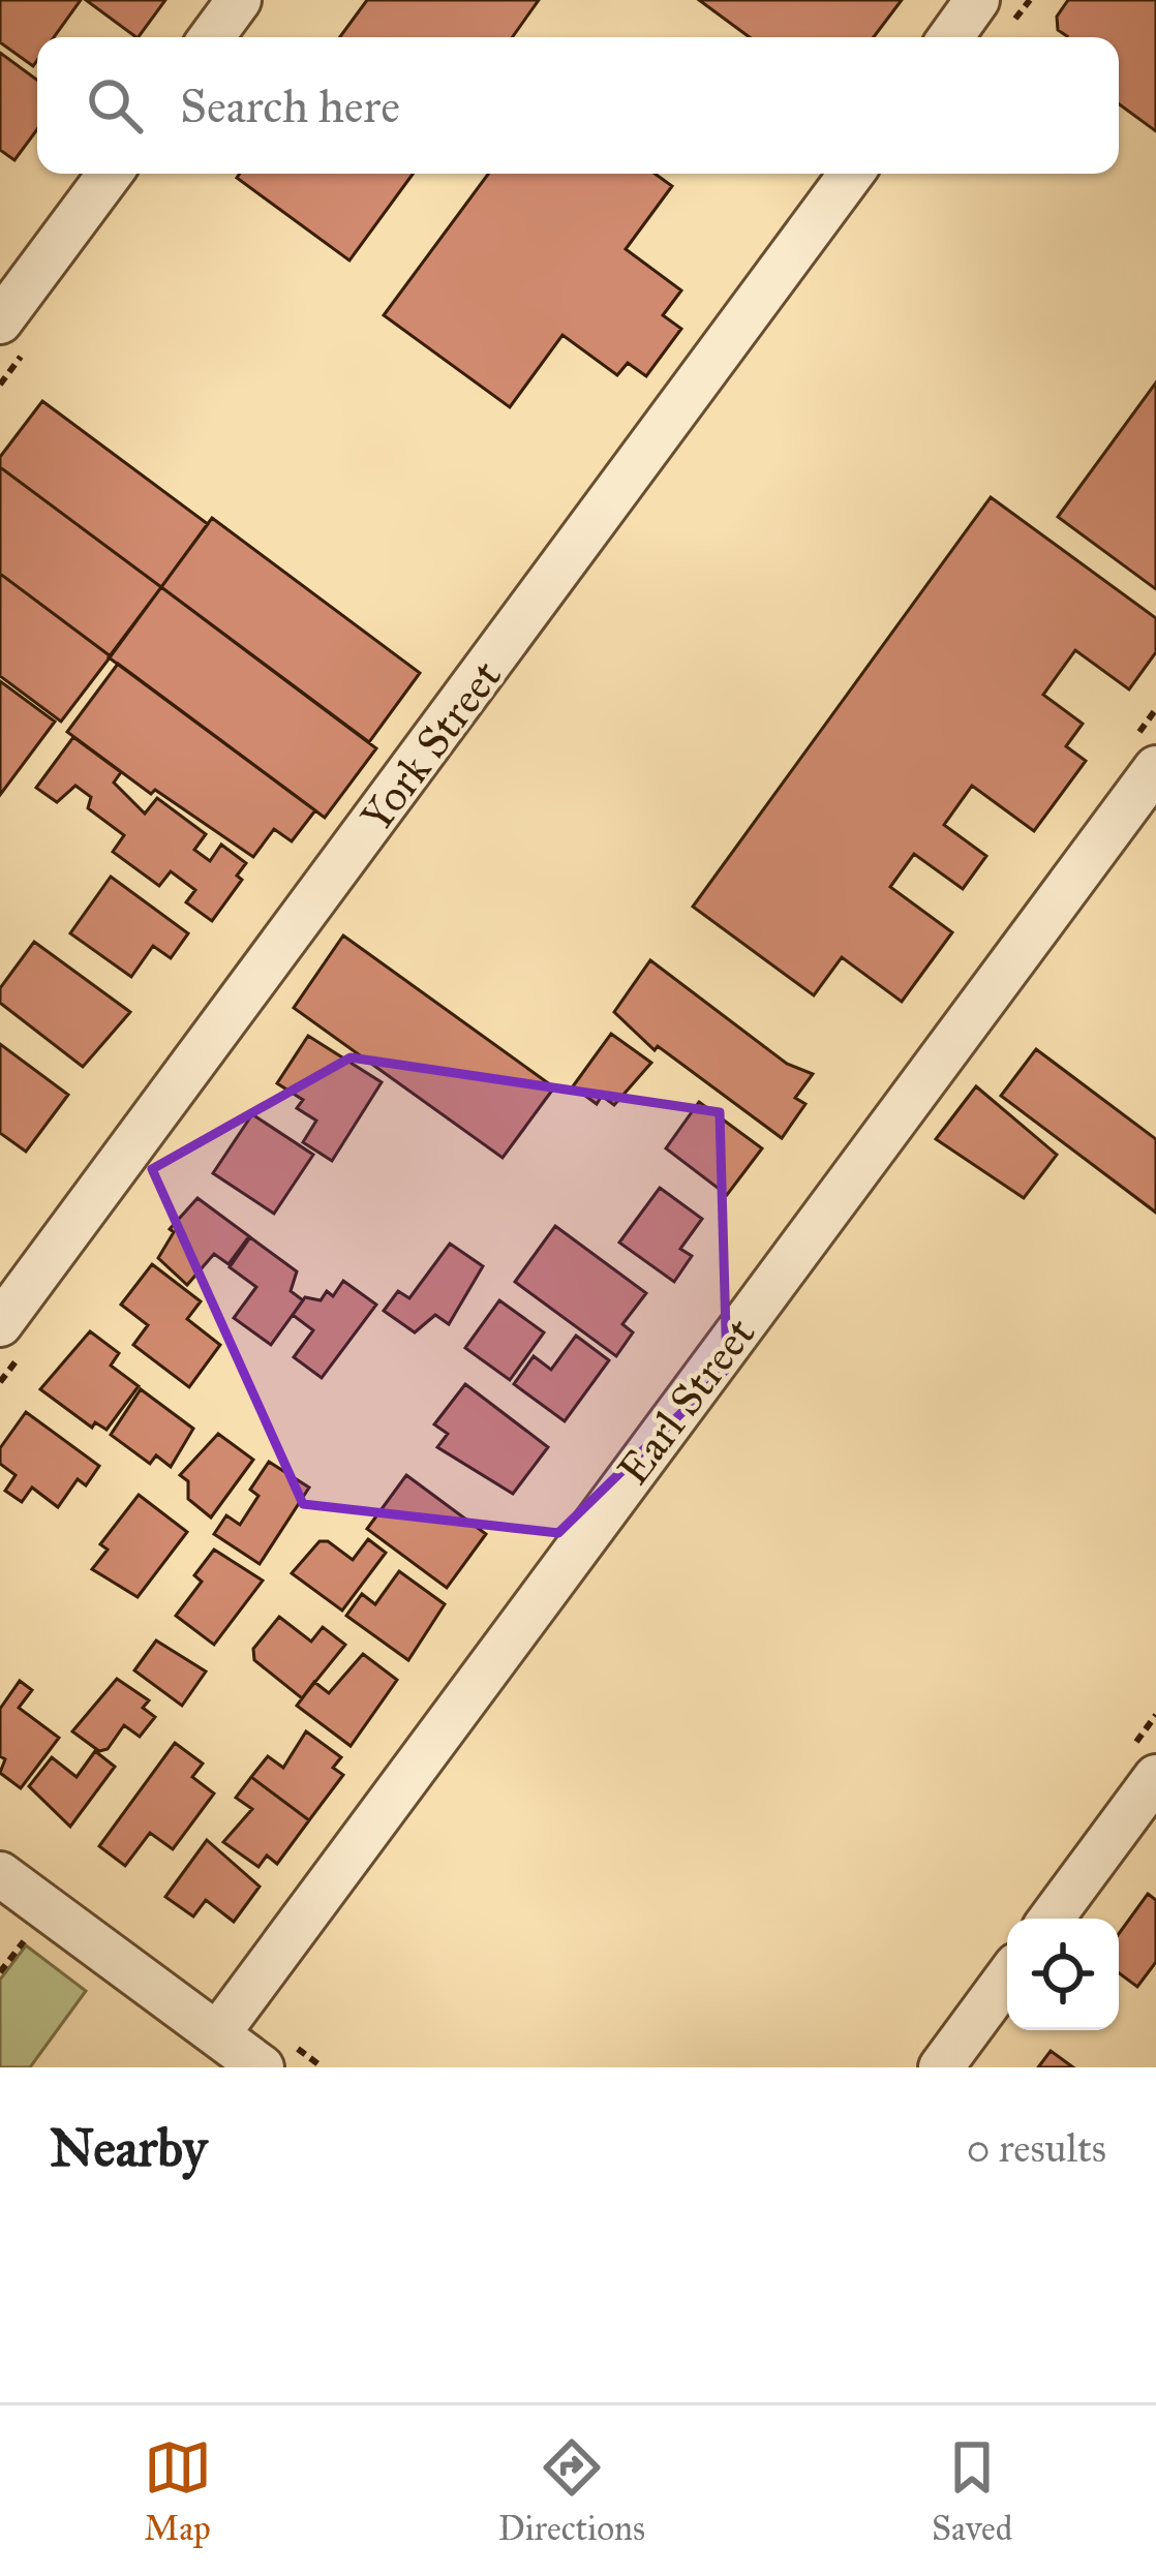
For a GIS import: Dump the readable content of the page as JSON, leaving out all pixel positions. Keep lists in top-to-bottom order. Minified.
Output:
{"streets":{"street":["York Street","Earl Street"]},"page":{"search":"Search here","heading":["Nearby","0 results"],"nav":["Map","Directions","Saved"]}}
